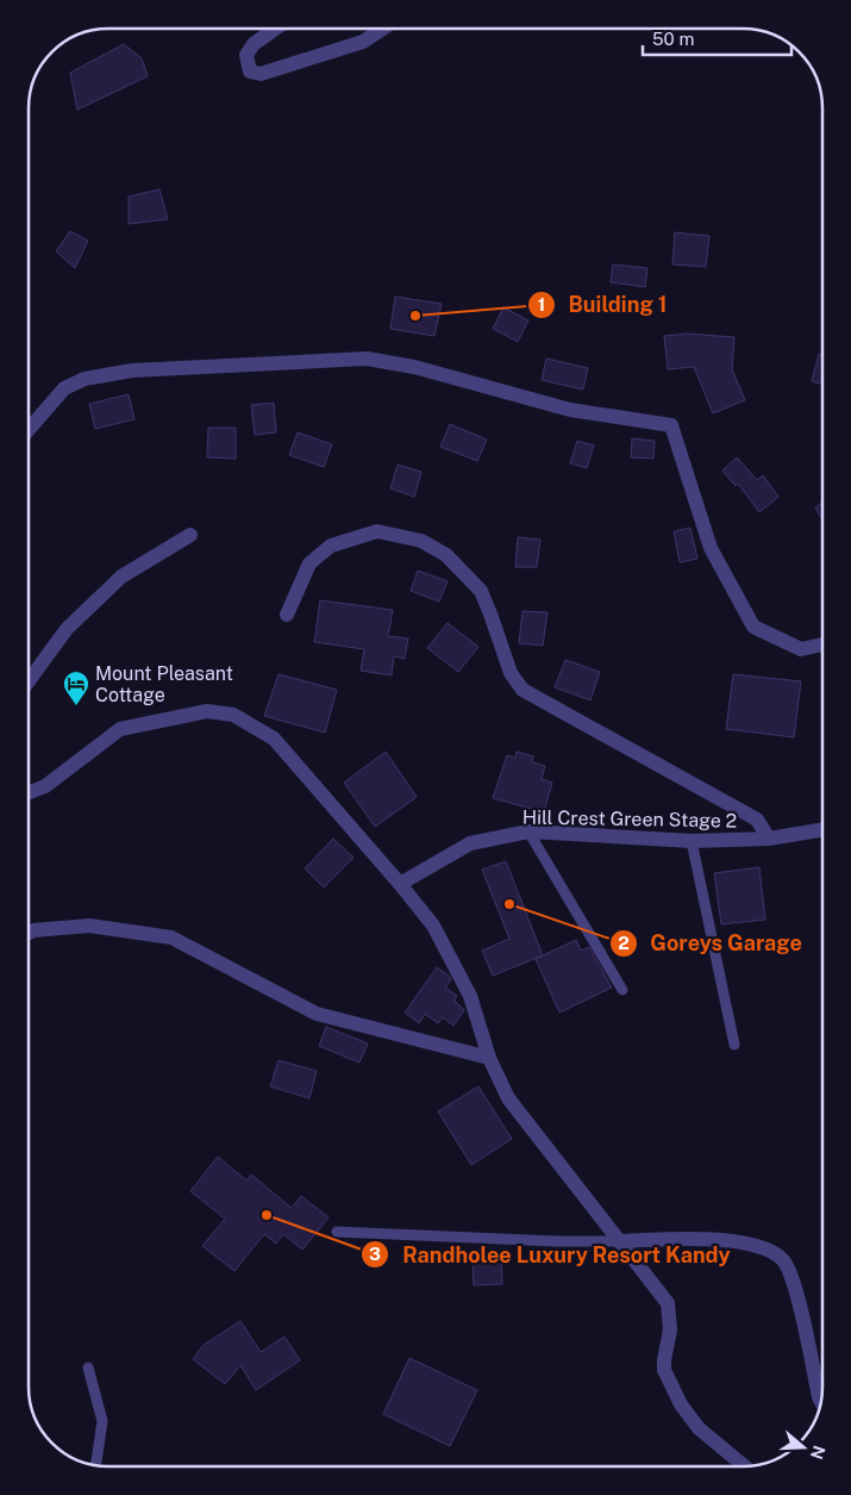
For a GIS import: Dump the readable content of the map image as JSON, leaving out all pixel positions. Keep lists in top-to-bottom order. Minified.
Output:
{"streets":{"street":["Hill Crest Green Stage 2"]},"places":{"other":["Building 1","Goreys Garage","Randholee Luxury Resort Kandy"],"hotel":["Mount Pleasant Cottage"]},"scale_bar":"50 m","north":"right"}
